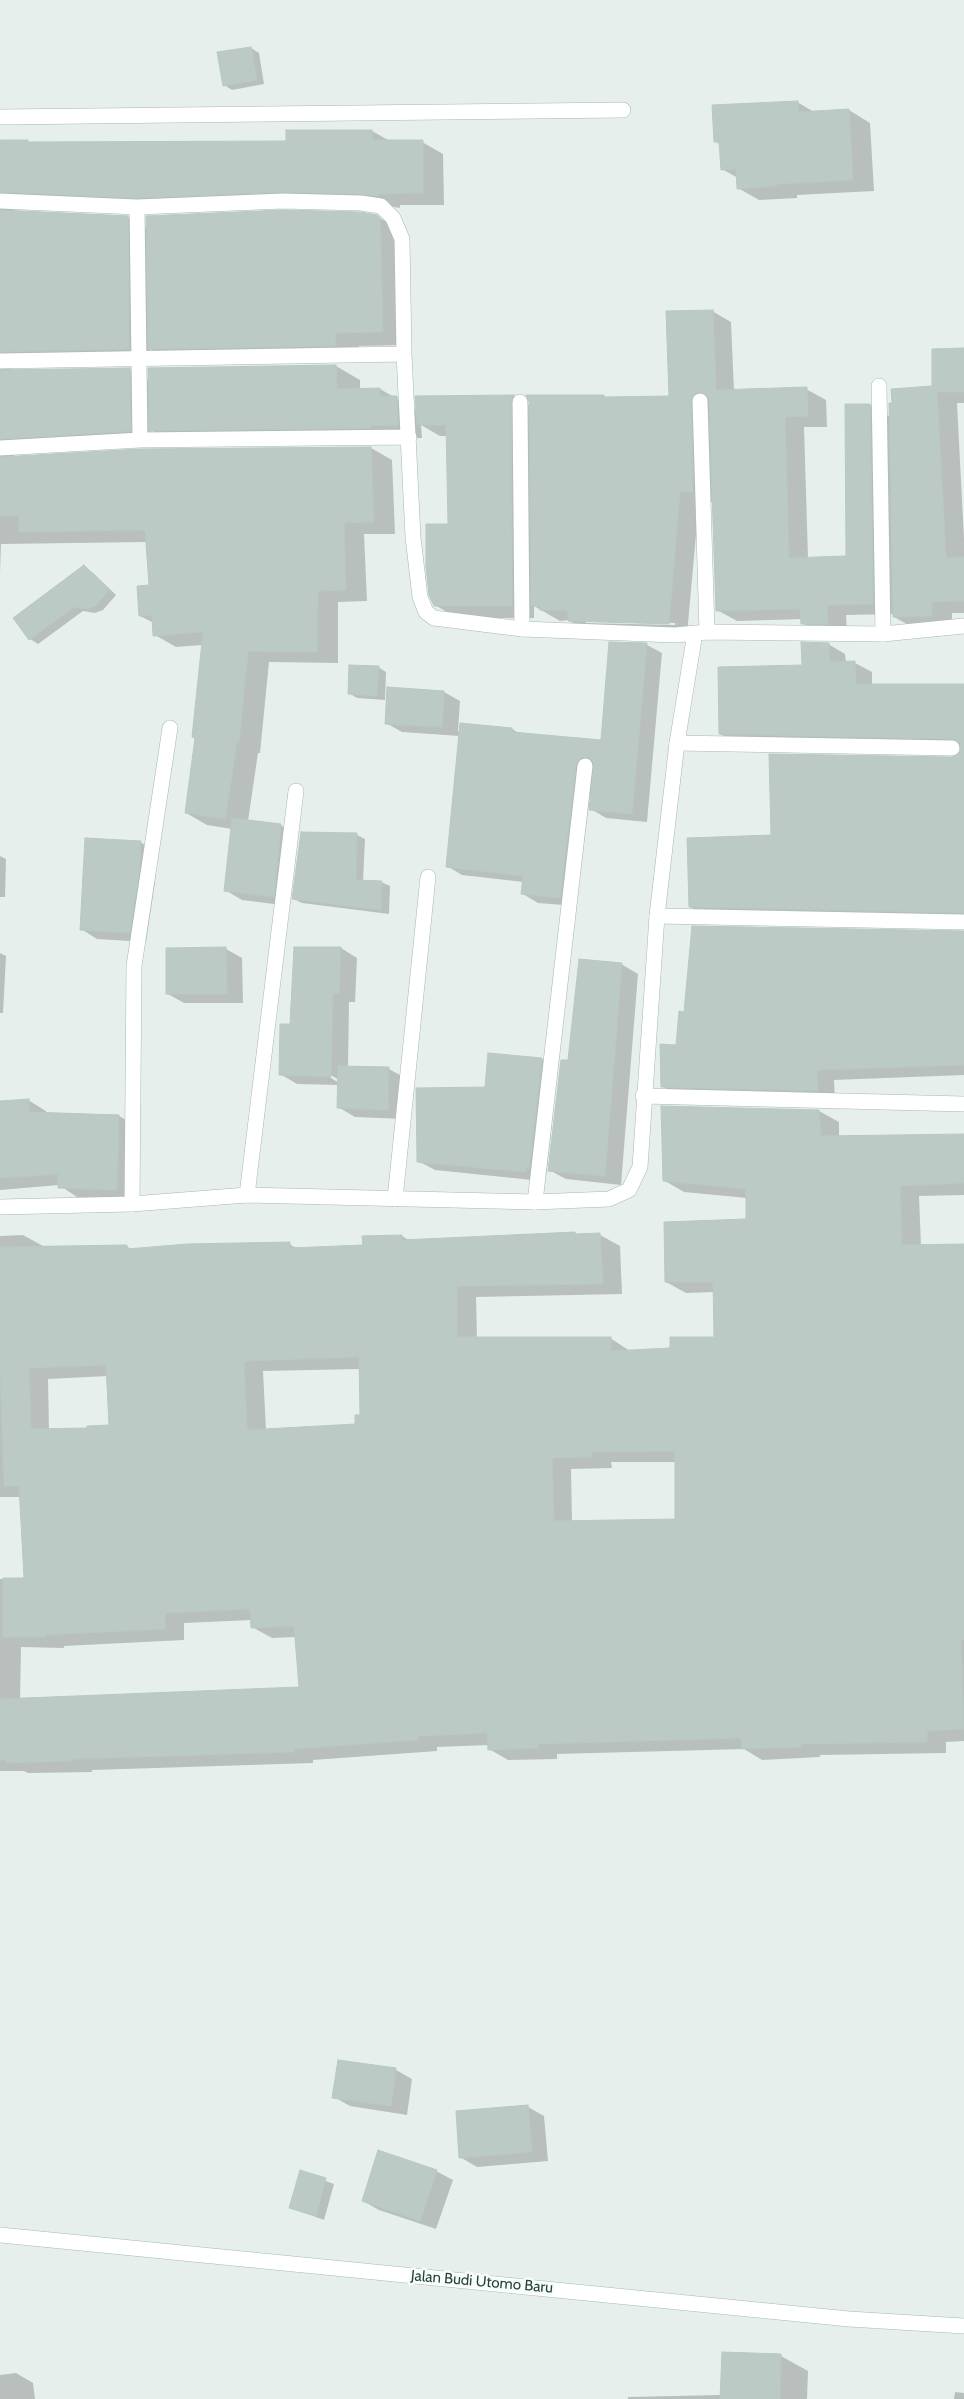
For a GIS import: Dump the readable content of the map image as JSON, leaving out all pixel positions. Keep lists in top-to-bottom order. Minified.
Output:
{"streets":{"street":["Jalan Budi Utomo Baru"]}}
